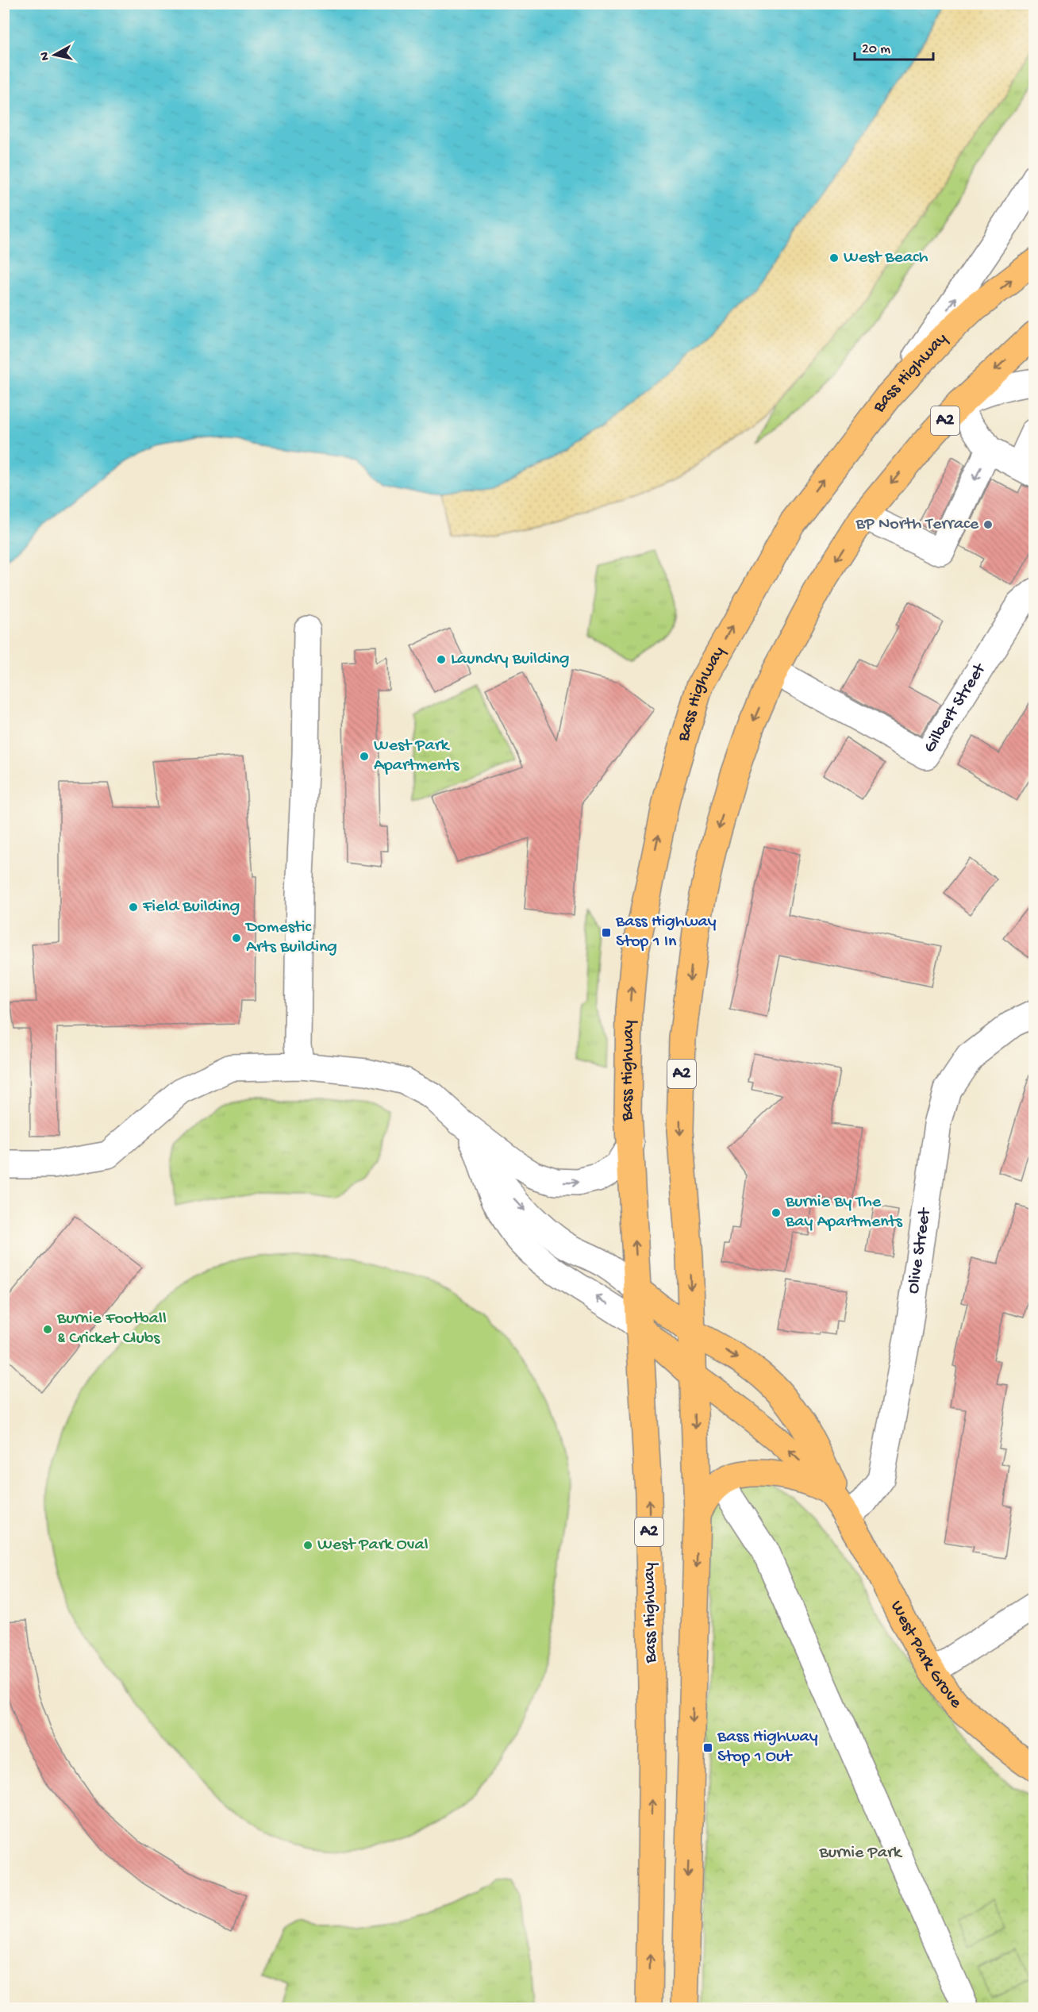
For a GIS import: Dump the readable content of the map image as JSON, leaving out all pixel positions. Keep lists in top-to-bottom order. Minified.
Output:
{"streets":{"main road":["Bass Highway","A2","West Park Grove"],"street":["Gilbert Street","Olive Street"]},"crossings":[["Bass Highway","West Park Grove"],["A2","Gilbert Street"],["A2","West Park Grove"],["Olive Street","West Park Grove"]],"parks":["Burnie Park"],"places":{"other":["West Beach","BP North Terrace","Laundry Building","West Park Apartments","Field Building","Domestic Arts Building","Burnie By The Bay Apartments","Burnie Football & Cricket Clubs","West Park Oval"],"transit":["Bass Highway Stop 1 In","Bass Highway Stop 1 Out"]},"scale_bar":"20 m","north":"left"}
